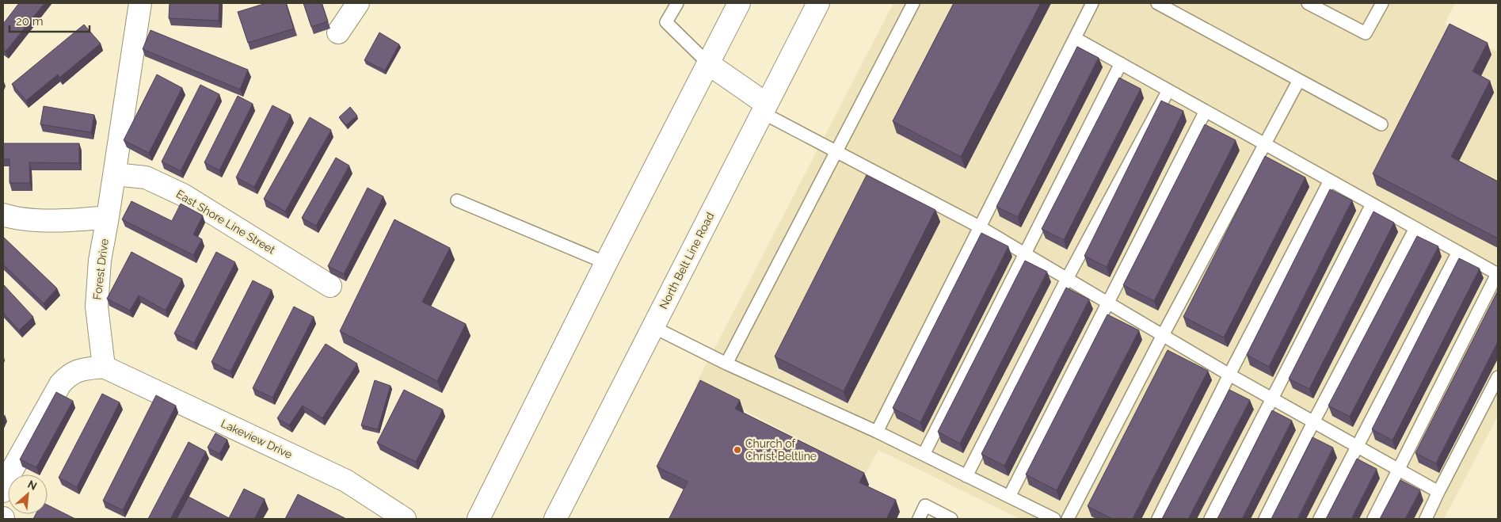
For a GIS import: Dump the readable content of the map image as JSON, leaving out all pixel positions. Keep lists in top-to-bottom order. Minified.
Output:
{"streets":{"street":["East Shore Line Street","North Belt Line Road","Forest Drive","Lakeview Drive"]},"crossings":[["East Shore Line Street","Forest Drive"],["Forest Drive","Lakeview Drive"]],"places":["Church of Christ Beltline"],"scale_bar":"20 m","north":"top right"}
